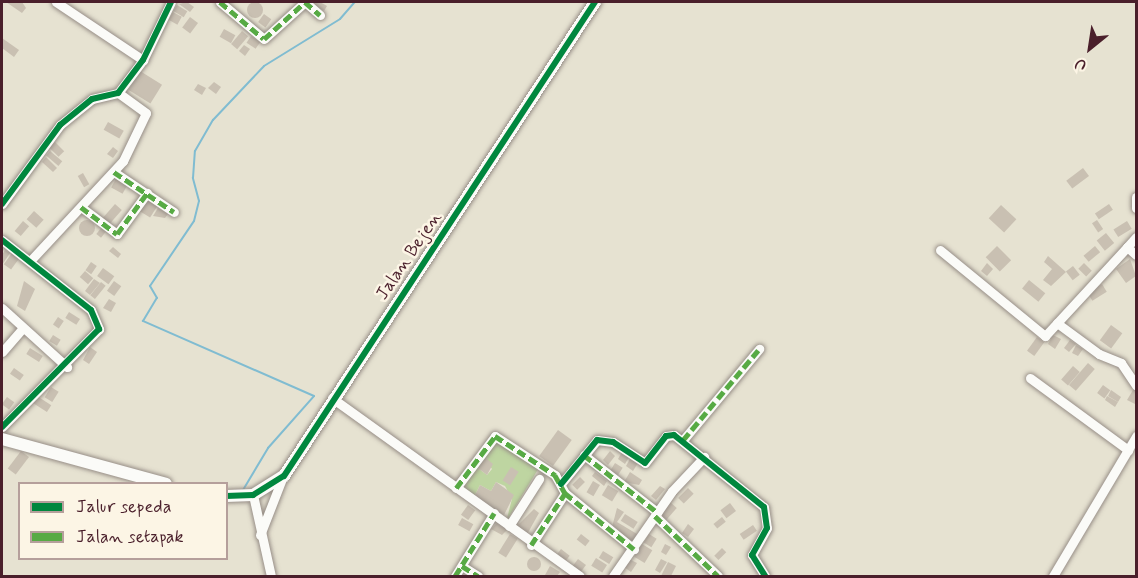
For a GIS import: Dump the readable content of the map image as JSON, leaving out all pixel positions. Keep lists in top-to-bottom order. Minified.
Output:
{"streets":{"street":["Jalan Bejen"]},"legend":["Jalur sepeda","Jalan setapak"],"north":"bottom left"}
